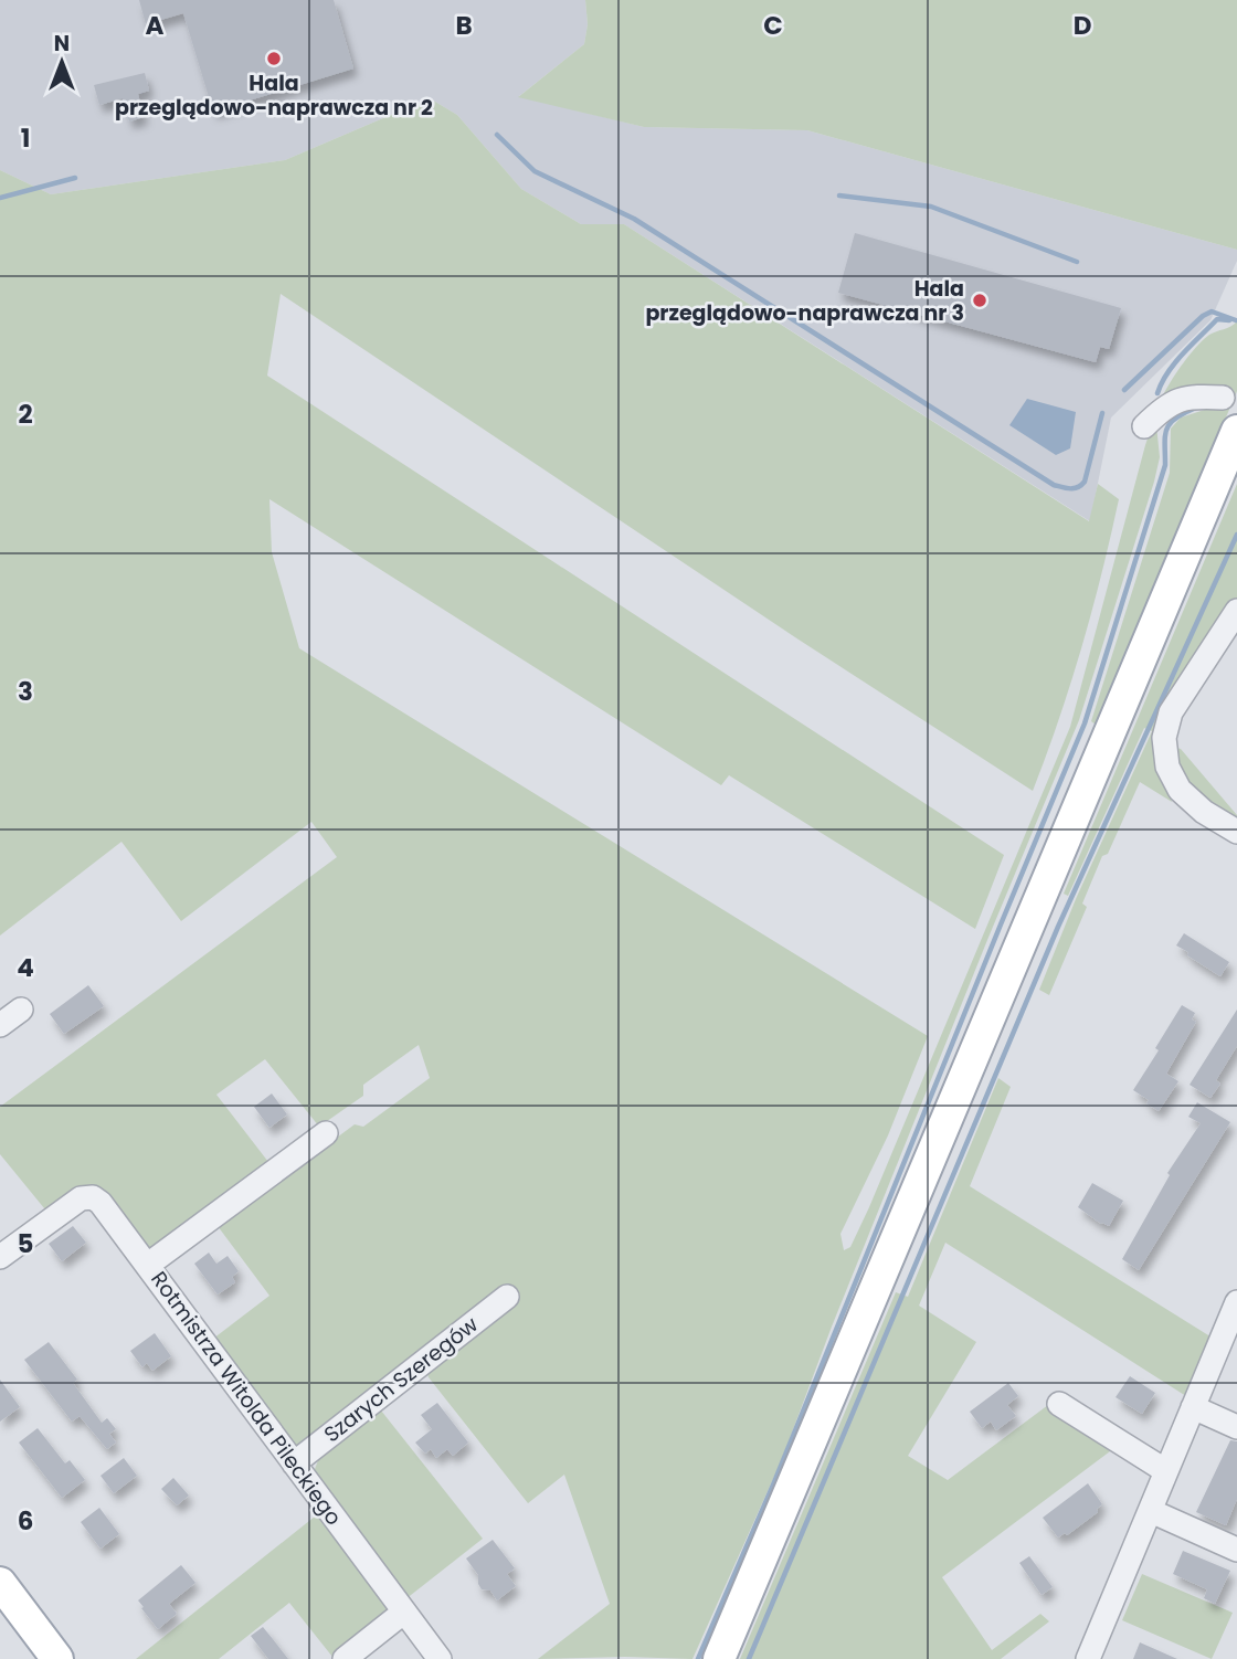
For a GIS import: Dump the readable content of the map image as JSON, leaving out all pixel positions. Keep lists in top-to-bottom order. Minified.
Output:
{"streets":{"street":["Szarych Szeregów","Rotmistrza Witolda Pileckiego"]},"crossings":[["Szarych Szeregów","Rotmistrza Witolda Pileckiego"]],"places":["Hala przeglądowo-naprawcza nr 2","Hala przeglądowo-naprawcza nr 3"],"north":"top","grid":{"columns":["A","B","C","D"],"rows":["1","2","3","4","5","6"]}}
